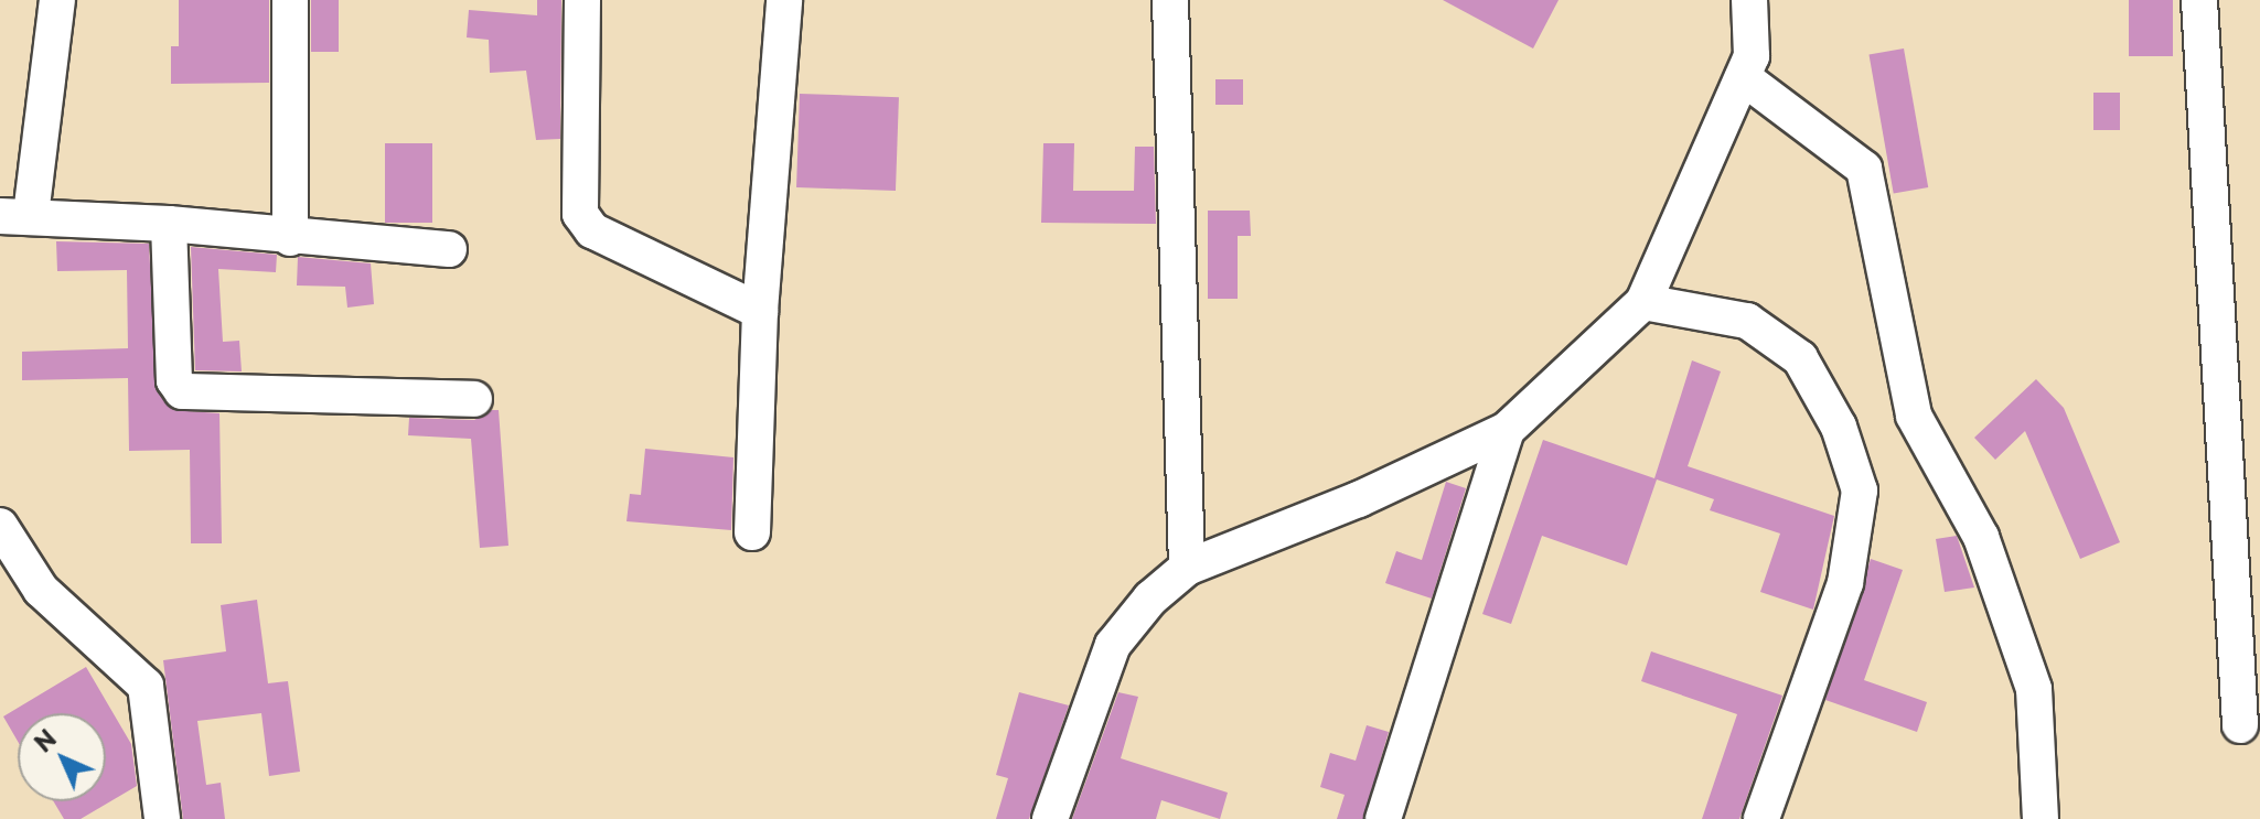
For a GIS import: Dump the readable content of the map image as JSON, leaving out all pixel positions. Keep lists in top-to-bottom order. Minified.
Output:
{"north":"top left"}
